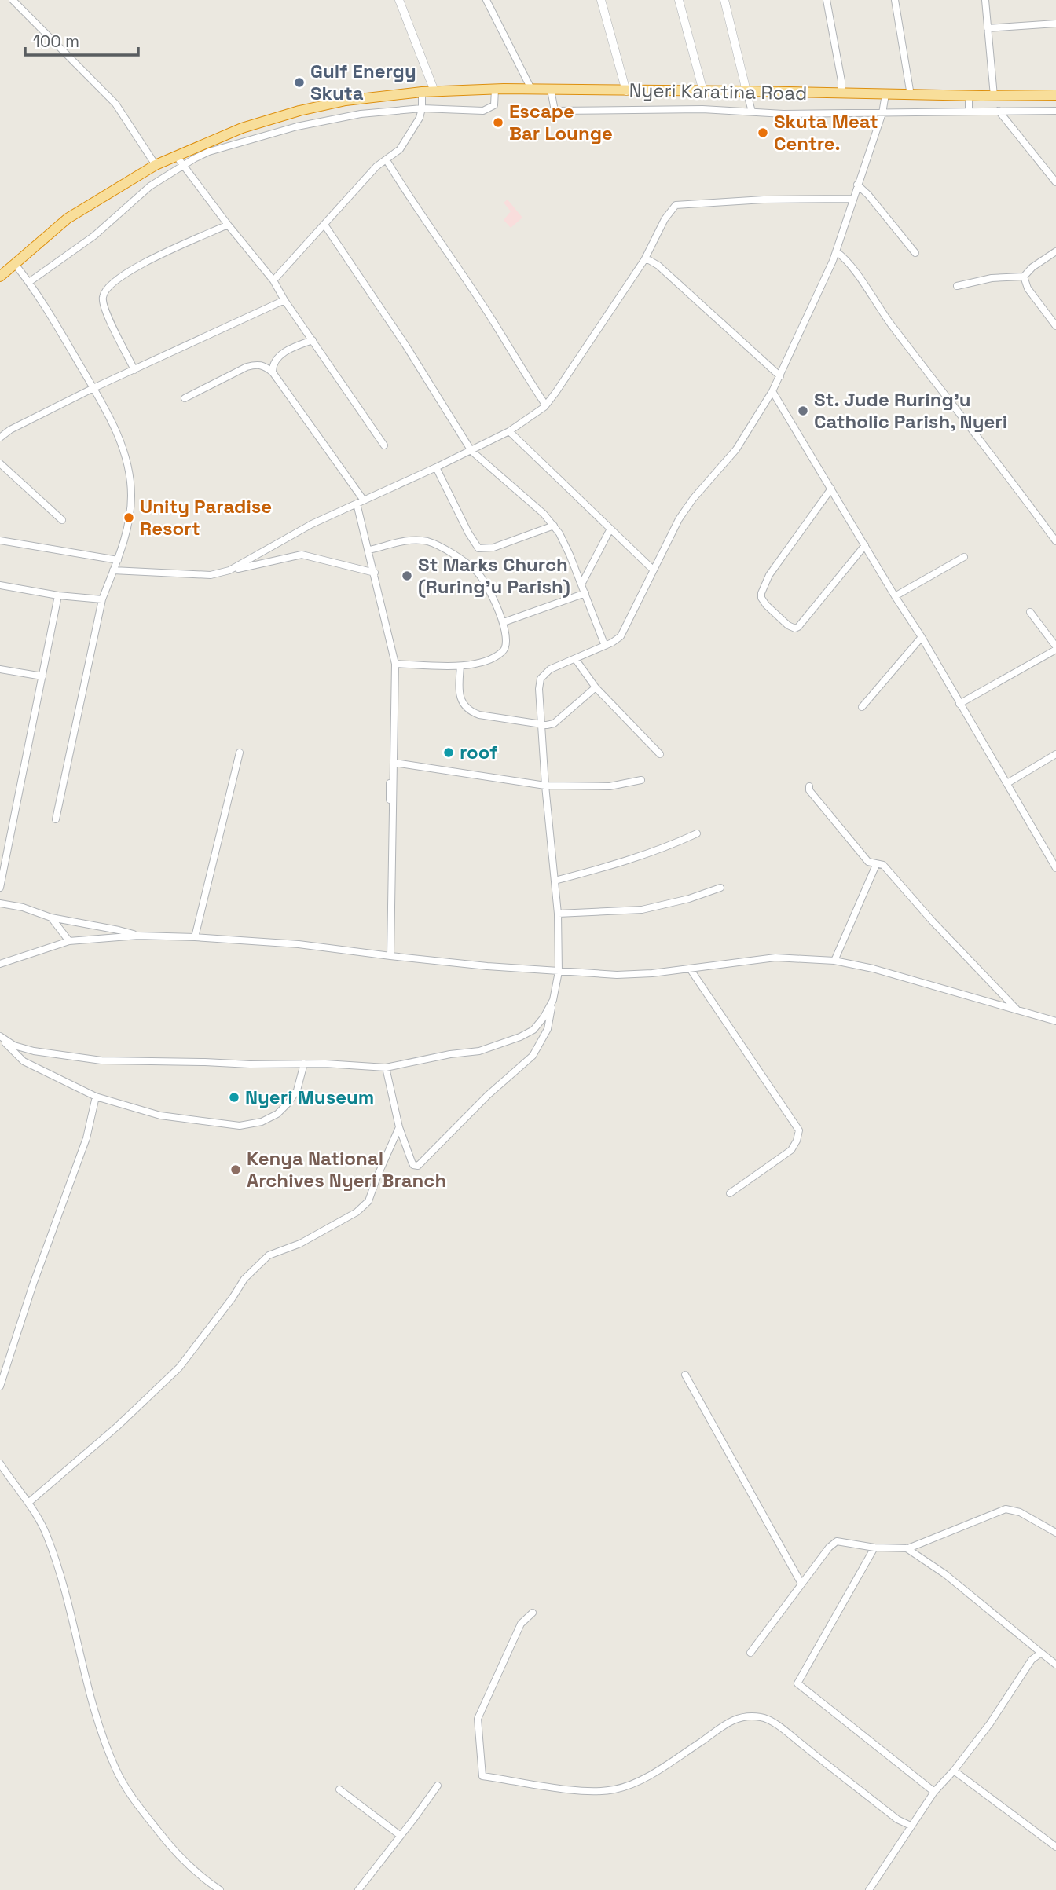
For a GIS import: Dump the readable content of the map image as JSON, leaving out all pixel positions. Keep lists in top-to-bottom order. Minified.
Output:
{"streets":{"highway":["Nyeri Karatina Road"]},"places":["Gulf Energy Skuta","Escape Bar Lounge","Skuta Meat Centre.","St. Jude Ruring'u Catholic Parish, Nyeri","Unity Paradise Resort","St Marks Church (Ruring'u Parish)","roof","Nyeri Museum","Kenya National Archives Nyeri Branch"],"scale_bar":"100 m"}
